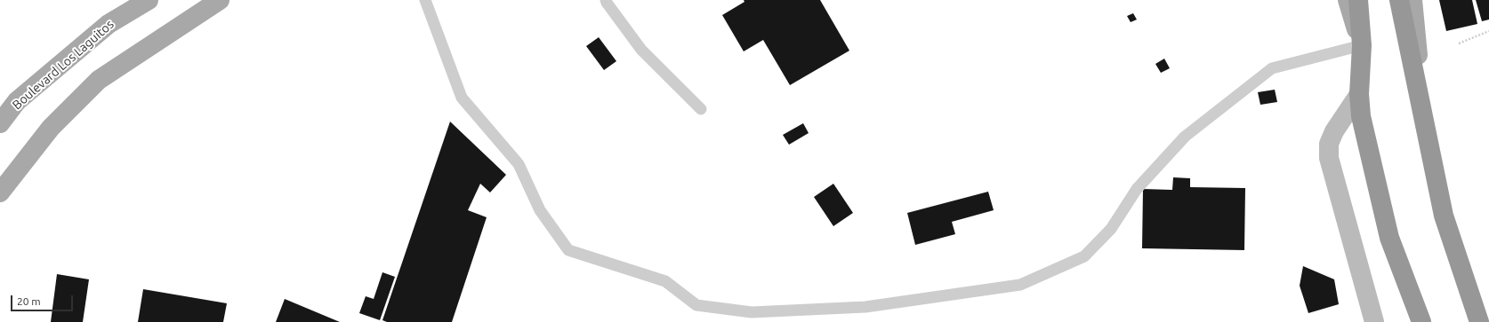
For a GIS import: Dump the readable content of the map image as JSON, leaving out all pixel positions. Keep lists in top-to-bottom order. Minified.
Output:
{"streets":{"main road":["Boulevard Los Laguitos"]},"scale_bar":"20 m"}
